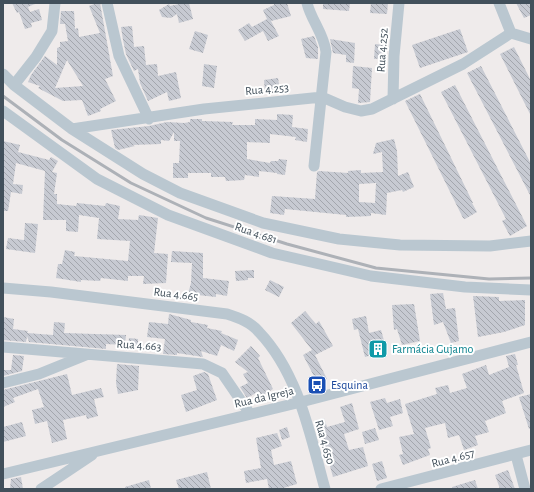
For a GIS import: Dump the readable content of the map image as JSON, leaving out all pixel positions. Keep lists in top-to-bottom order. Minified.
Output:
{"streets":{"street":["Rua 4.252","Rua 4.253","Rua 4.681","Rua 4.665","Rua 4.663","Rua da Igreja","Rua 4.650","Rua 4.657"]},"crossings":[["Rua 4.252","Rua 4.253"],["Rua 4.665","Rua da Igreja"],["Rua 4.665","Rua 4.650"],["Rua 4.663","Rua da Igreja"],["Rua da Igreja","Rua 4.650"]],"places":{"building":["Farmácia Gujamo"],"bus stop":["Esquina"]}}
